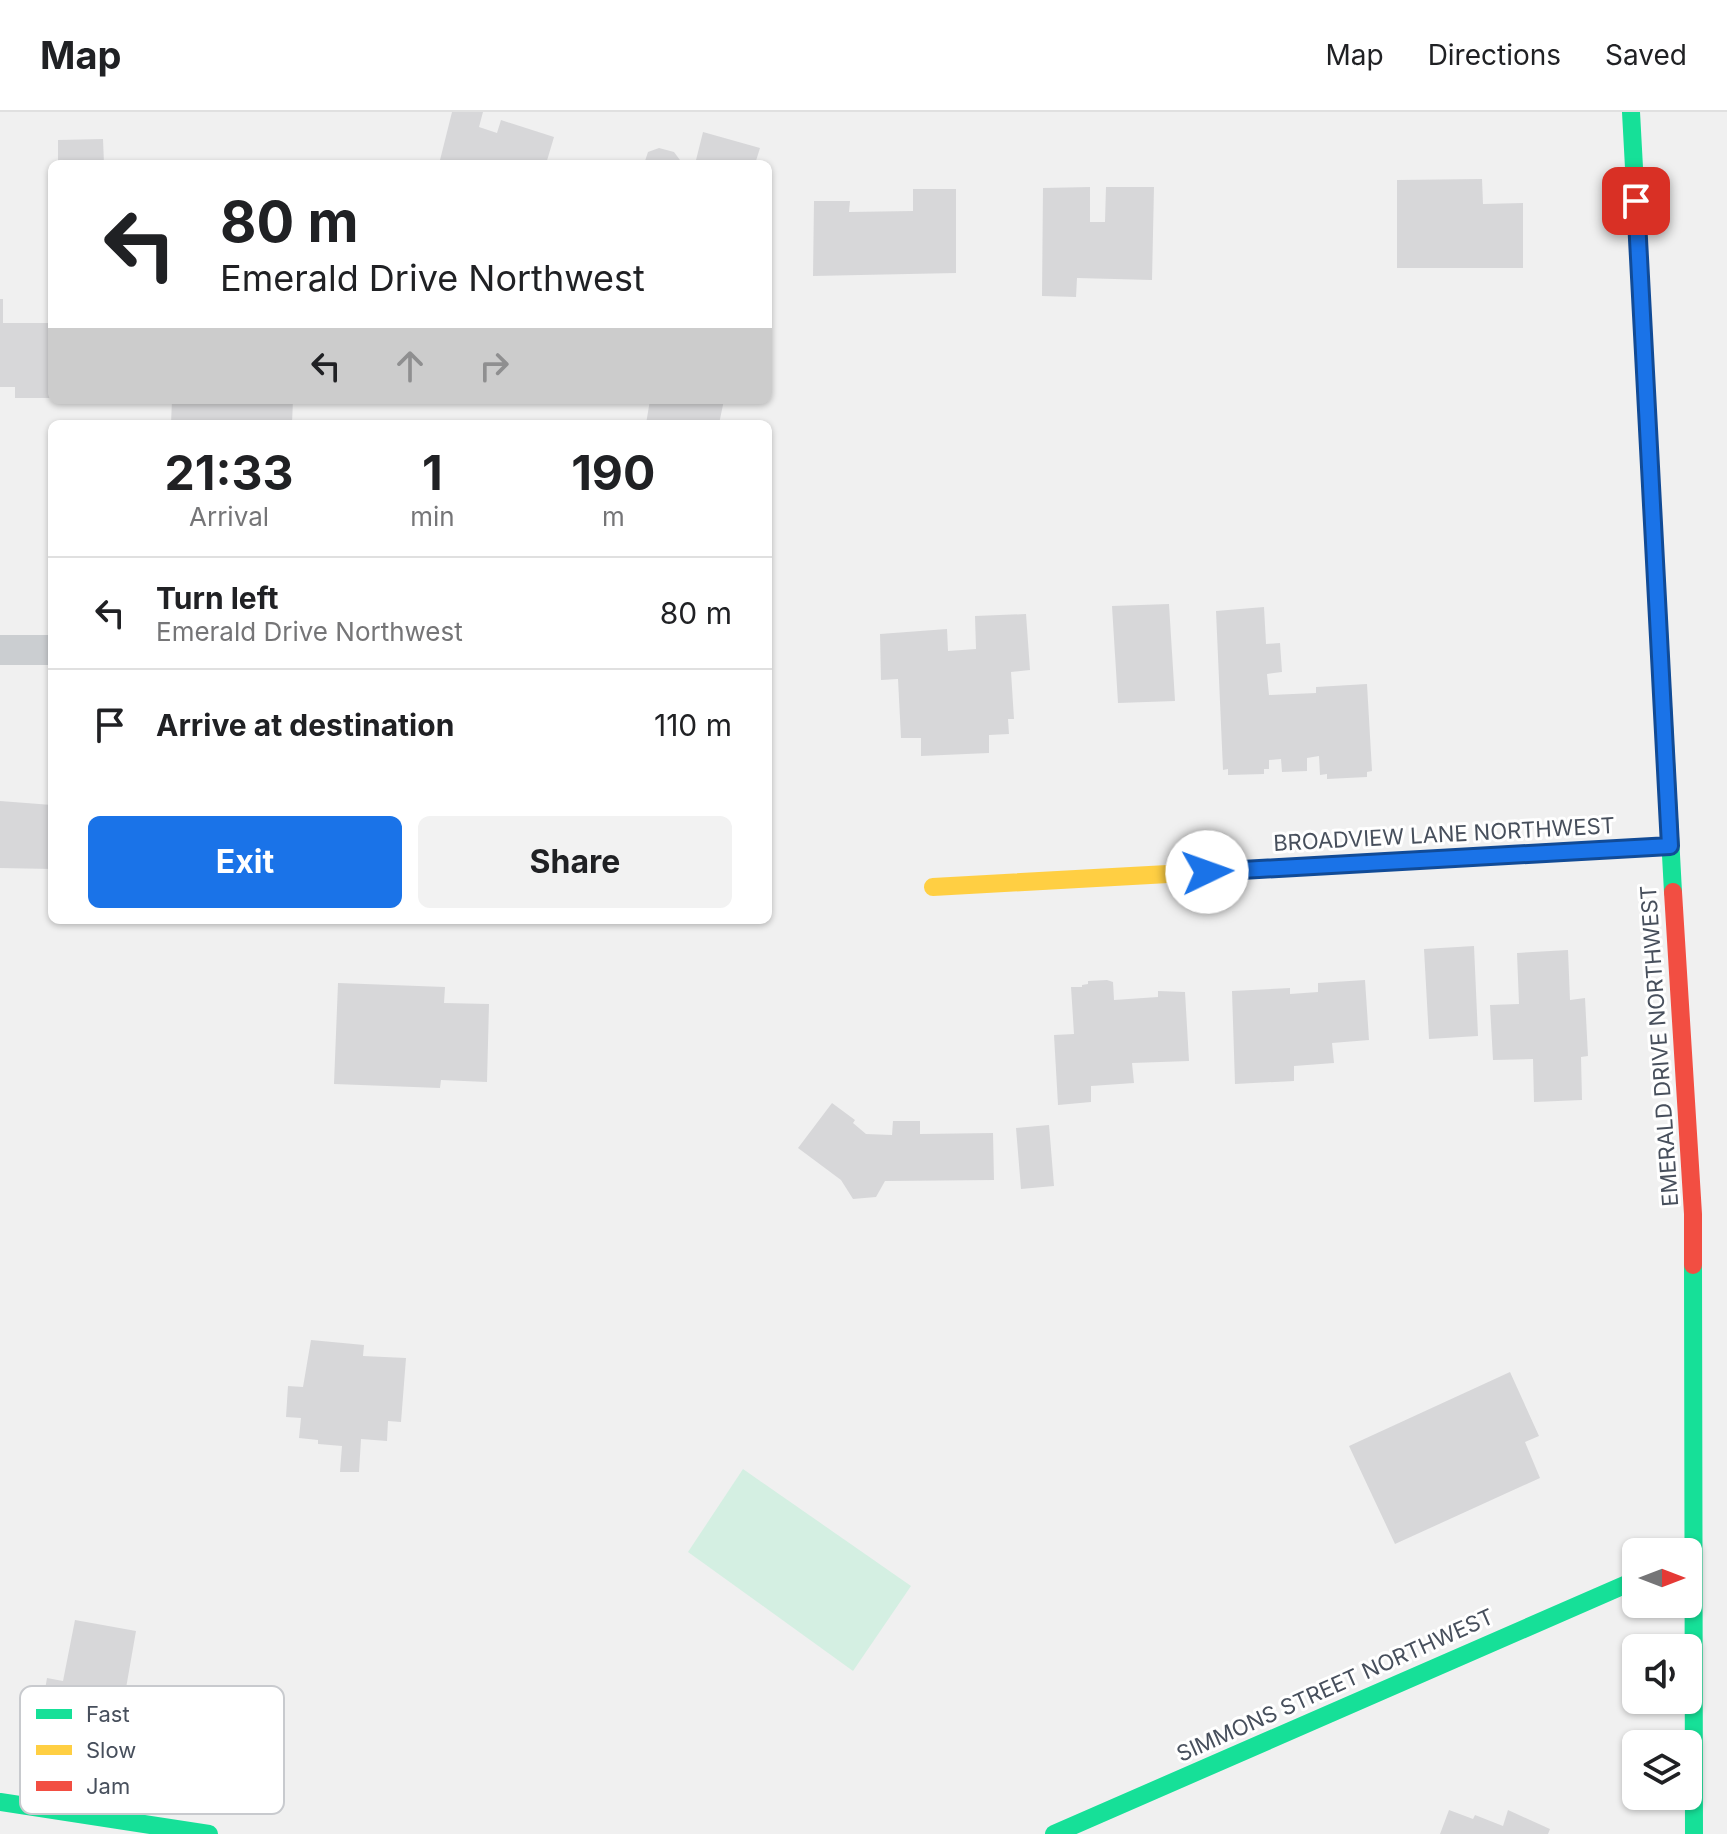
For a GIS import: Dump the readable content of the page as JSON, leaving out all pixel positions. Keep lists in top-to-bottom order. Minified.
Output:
{"streets":{"street":["BROADVIEW LANE NORTHWEST","EMERALD DRIVE NORTHWEST","SIMMONS STREET NORTHWEST"]},"crossings":[["BROADVIEW LANE NORTHWEST","EMERALD DRIVE NORTHWEST"]],"legend":["Fast","Slow","Jam"],"north":"right","page":{"header":"Map","nav":["Map","Directions","Saved"],"turn":["80 m","Emerald Drive Northwest"],"eta":["21:33","Arrival","1","min","190","m"],"list":[{"name":"Turn left","note":"Emerald Drive Northwest","value":"80 m"},{"name":"Arrive at destination","value":"110 m"}],"buttons":["Exit","Share"]}}
